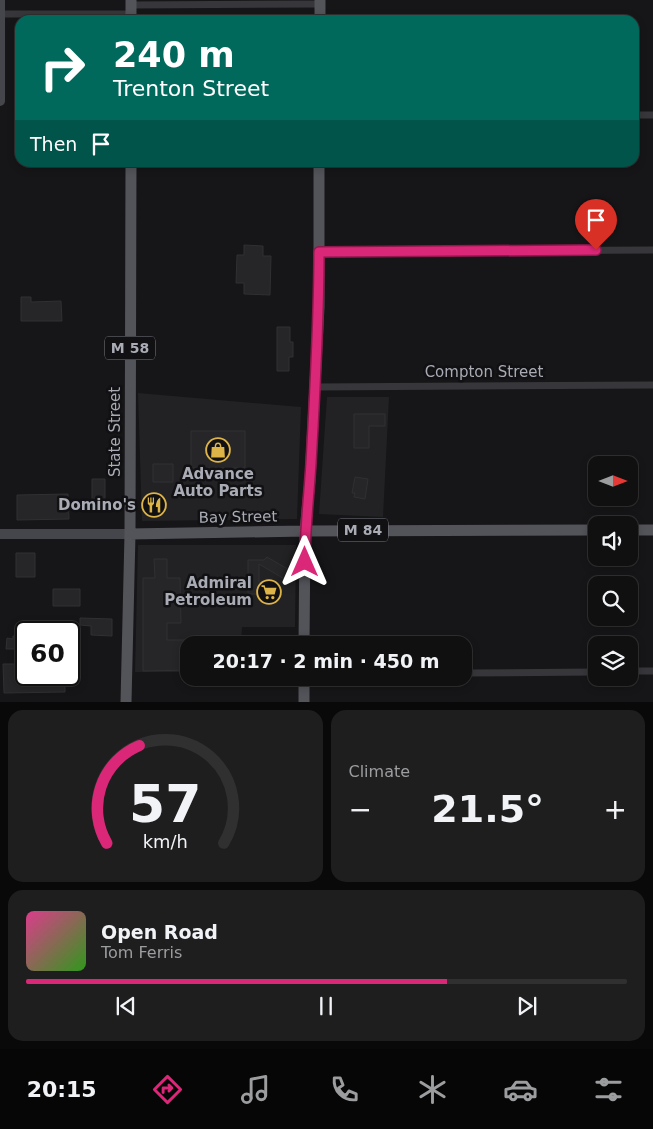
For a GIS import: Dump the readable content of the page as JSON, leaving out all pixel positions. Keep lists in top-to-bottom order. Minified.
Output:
{"streets":{"main road":["M 58","State Street","Bay Street","M 84"],"street":["Compton Street"]},"crossings":[["State Street","Bay Street"]],"places":{"shop":["Advance Auto Parts"],"restaurant":["Domino's"],"supermarket":["Admiral Petroleum"]},"north":"right","page":{"turn":["240 m","Trenton Street"],"then":"Then","limit":"60","trip":"20:17 · 2 min · 450 m","tile":"Climate","heat":["−","21.5°","+"],"song":["Open Road","Tom Ferris"],"tabs":"20:15","gauge":["57","km/h"]}}
